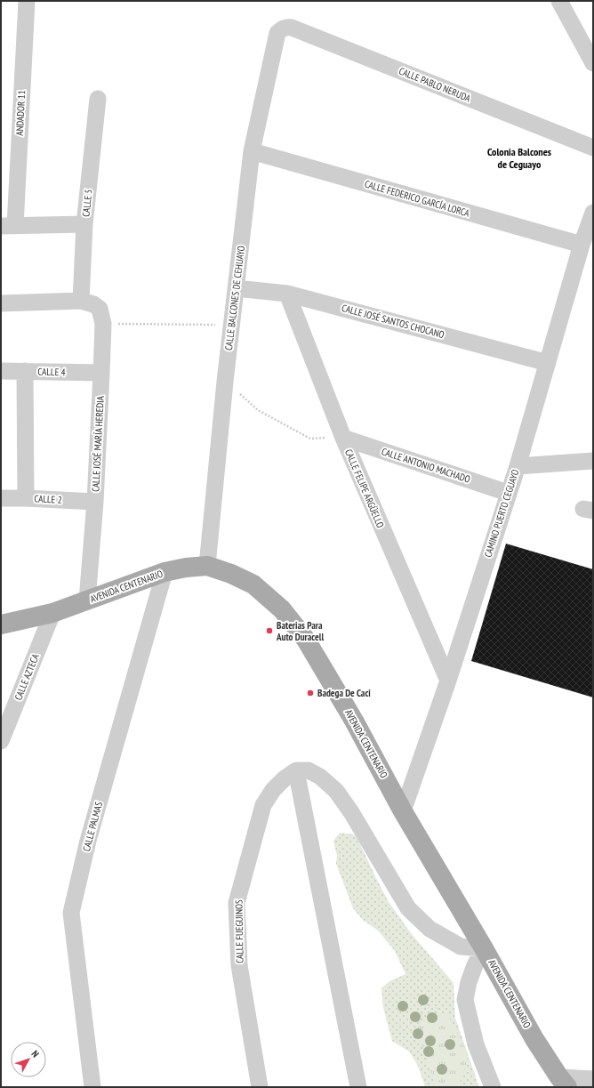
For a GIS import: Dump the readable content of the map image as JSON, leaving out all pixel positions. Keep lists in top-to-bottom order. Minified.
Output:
{"streets":{"main road":["AVENIDA CENTENARIO"],"street":["CALLE PABLO NERUDA","ANDADOR 11","CALLE FEDERICO GARCÍA LORCA","CALLE 5","CALLE BALCONES DE CEHUAYO","CALLE JOSÉ SANTOS CHOCANO","CALLE 4","CALLE JOSÉ MARÍA HEREDIA","CALLE ANTONIO MACHADO","CALLE FELIPE ARGÜELLO","CALLE 2","CAMINO PUERTO CEGUAYO","CALLE AZTECA","CALLE PALMAS","CALLE FUEGUINOS"]},"crossings":[["CALLE PABLO NERUDA","CALLE BALCONES DE CEHUAYO"],["ANDADOR 11","CALLE 5"],["CALLE FEDERICO GARCÍA LORCA","CALLE BALCONES DE CEHUAYO"],["CALLE FEDERICO GARCÍA LORCA","CAMINO PUERTO CEGUAYO"],["CALLE BALCONES DE CEHUAYO","CALLE JOSÉ SANTOS CHOCANO"],["CALLE BALCONES DE CEHUAYO","AVENIDA CENTENARIO"],["CALLE JOSÉ SANTOS CHOCANO","CALLE FELIPE ARGÜELLO"],["CALLE JOSÉ SANTOS CHOCANO","CAMINO PUERTO CEGUAYO"],["CALLE 4","CALLE JOSÉ MARÍA HEREDIA"],["CALLE JOSÉ MARÍA HEREDIA","CALLE 2"],["CALLE JOSÉ MARÍA HEREDIA","AVENIDA CENTENARIO"],["CALLE ANTONIO MACHADO","CALLE FELIPE ARGÜELLO"],["CALLE ANTONIO MACHADO","CAMINO PUERTO CEGUAYO"],["CALLE FELIPE ARGÜELLO","CAMINO PUERTO CEGUAYO"],["CAMINO PUERTO CEGUAYO","AVENIDA CENTENARIO"],["AVENIDA CENTENARIO","CALLE AZTECA"],["AVENIDA CENTENARIO","CALLE PALMAS"]],"districts":["Colonia Balcones de Ceguayo"],"places":["Baterias Para Auto Duracell","Badega De Caci"],"north":"top right"}
